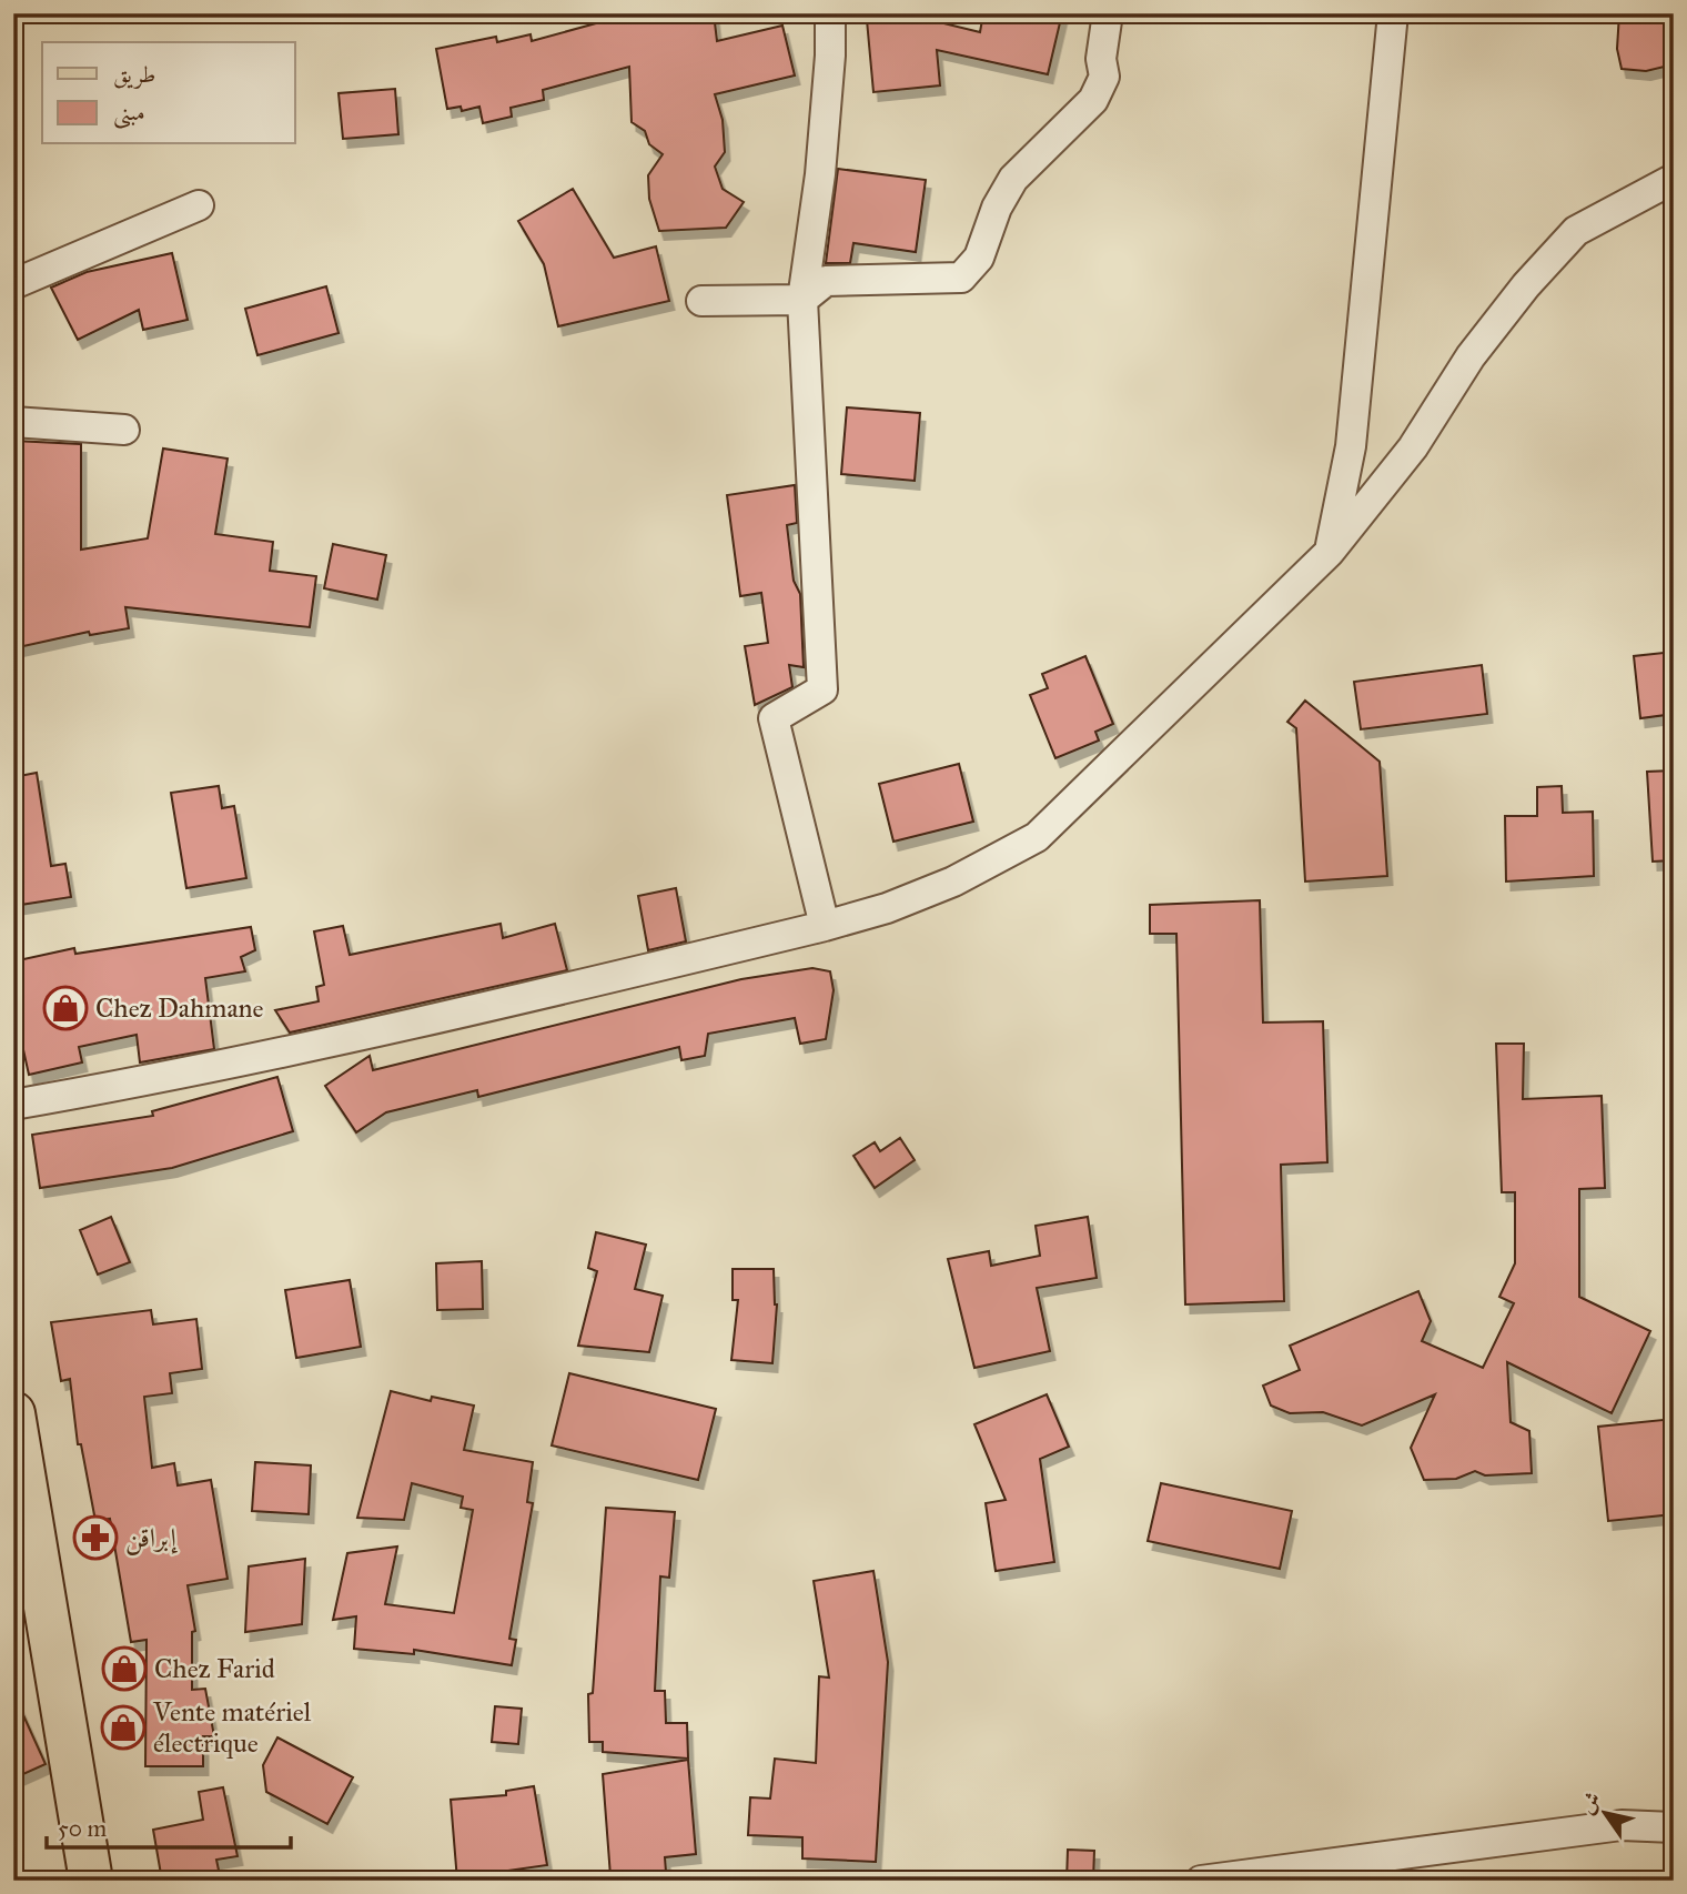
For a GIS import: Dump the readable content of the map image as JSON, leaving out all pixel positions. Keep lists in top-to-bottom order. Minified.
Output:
{"places":{"shop":["Chez Dahmane","Chez Farid","Vente matériel électrique"],"pharmacy":["إبراقن"]},"legend":["طريق","مبنى"],"scale_bar":"50 m","north":"top left"}
